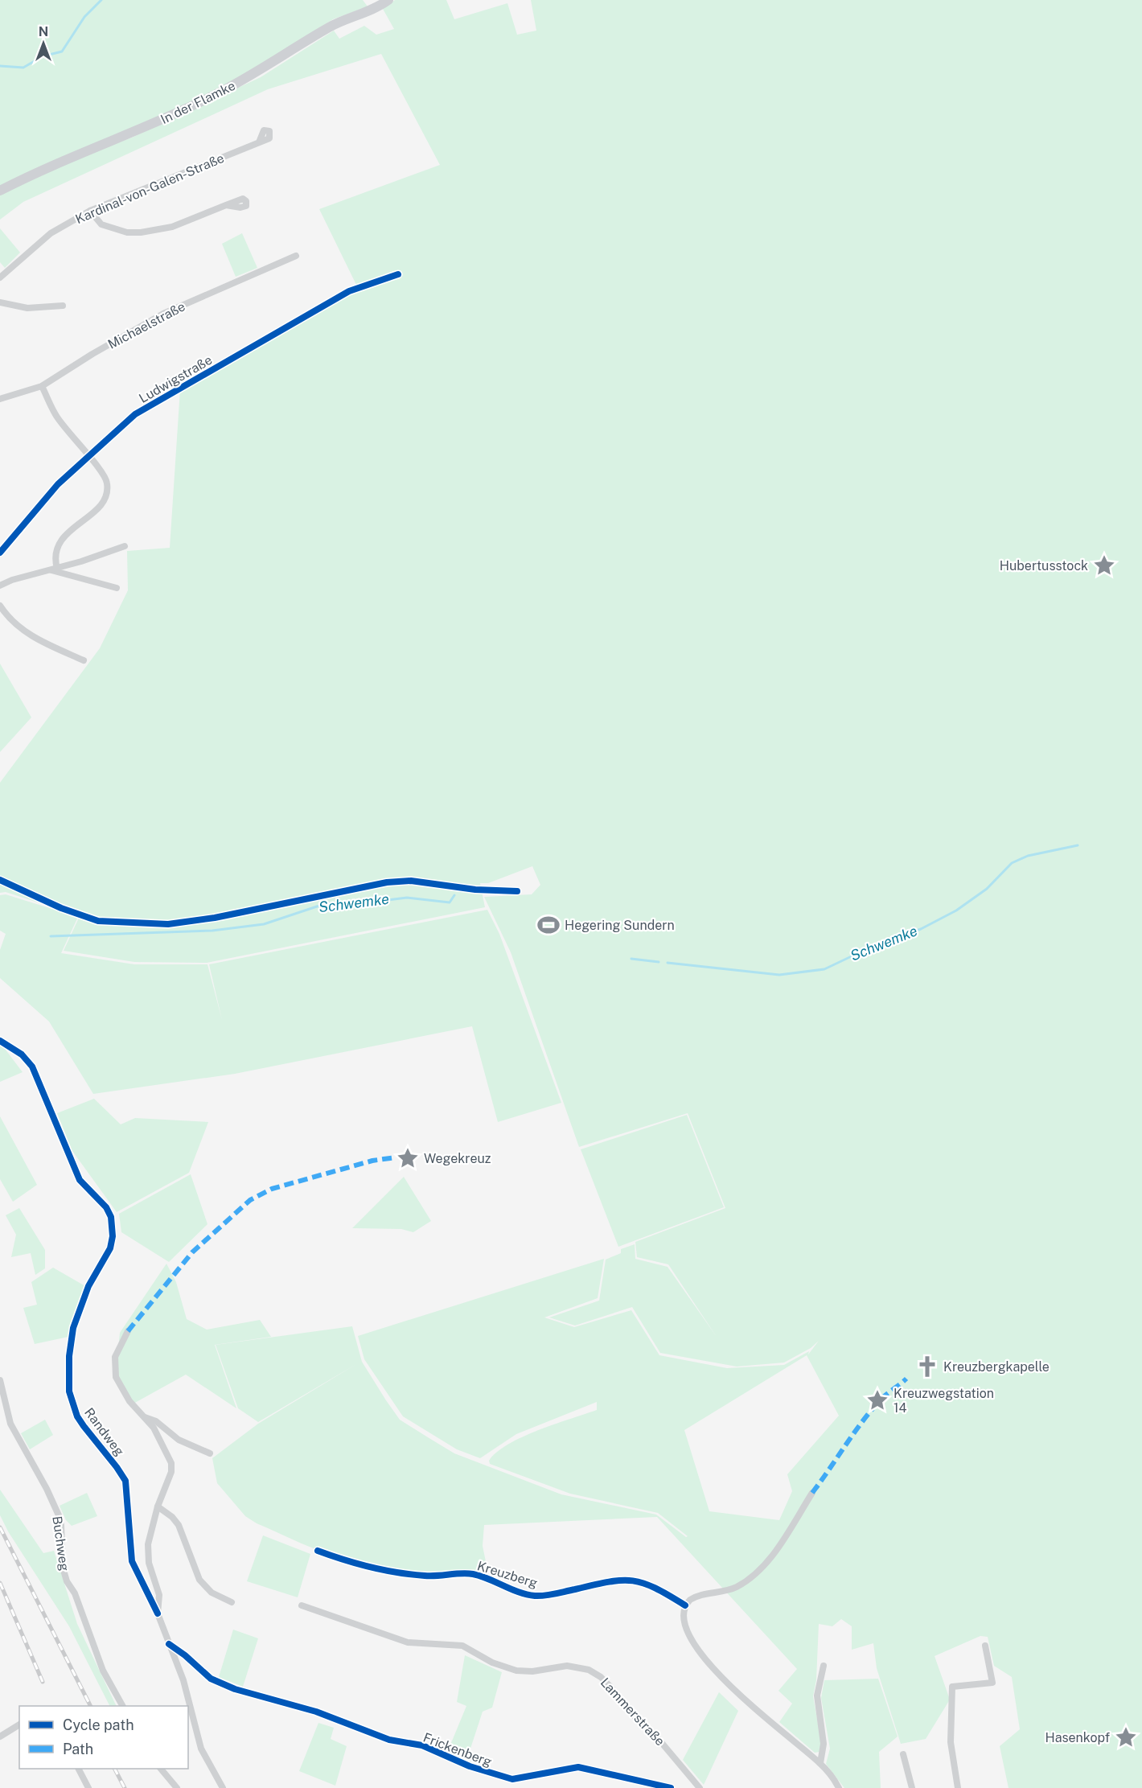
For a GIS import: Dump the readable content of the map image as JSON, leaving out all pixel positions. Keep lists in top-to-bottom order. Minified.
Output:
{"streets":{"main road":["In der Flamke"],"street":["Kardinal-von-Galen-Straße","Michaelstraße","Ludwigstraße","Randweg","Buchweg","Kreuzberg","Lammerstraße","Frickenberg"]},"water":["Schwemke"],"places":{"place":["Hubertusstock","Wegekreuz","Kreuzwegstation 14","Hasenkopf"],"sports":["Hegering Sundern"],"church":["Kreuzbergkapelle"]},"legend":["Cycle path","Path"],"north":"top"}
